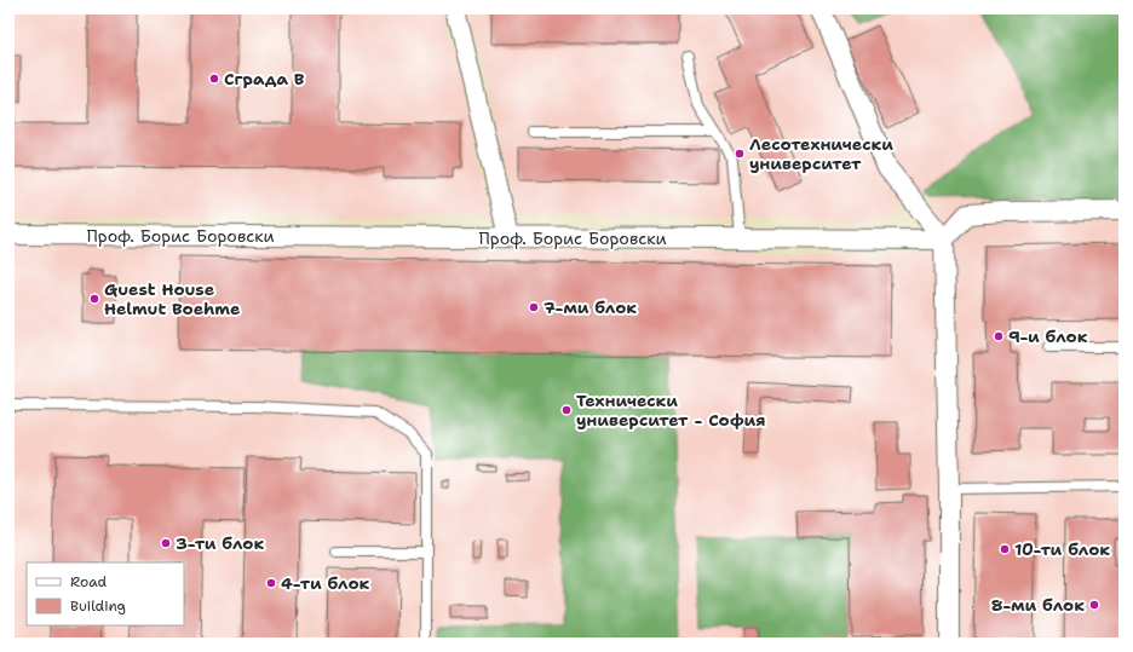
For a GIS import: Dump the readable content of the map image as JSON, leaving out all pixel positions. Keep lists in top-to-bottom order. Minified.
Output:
{"streets":{"street":["Проф. Борис Боровски"]},"places":["Сграда В","Лесотехнически университет","Guest House Helmut Boehme","7-ми блок","9-и блок","Технически университет - София","3-ти блок","10-ти блок","4-ти блок","8-ми блок"],"legend":["Road","Building"]}
